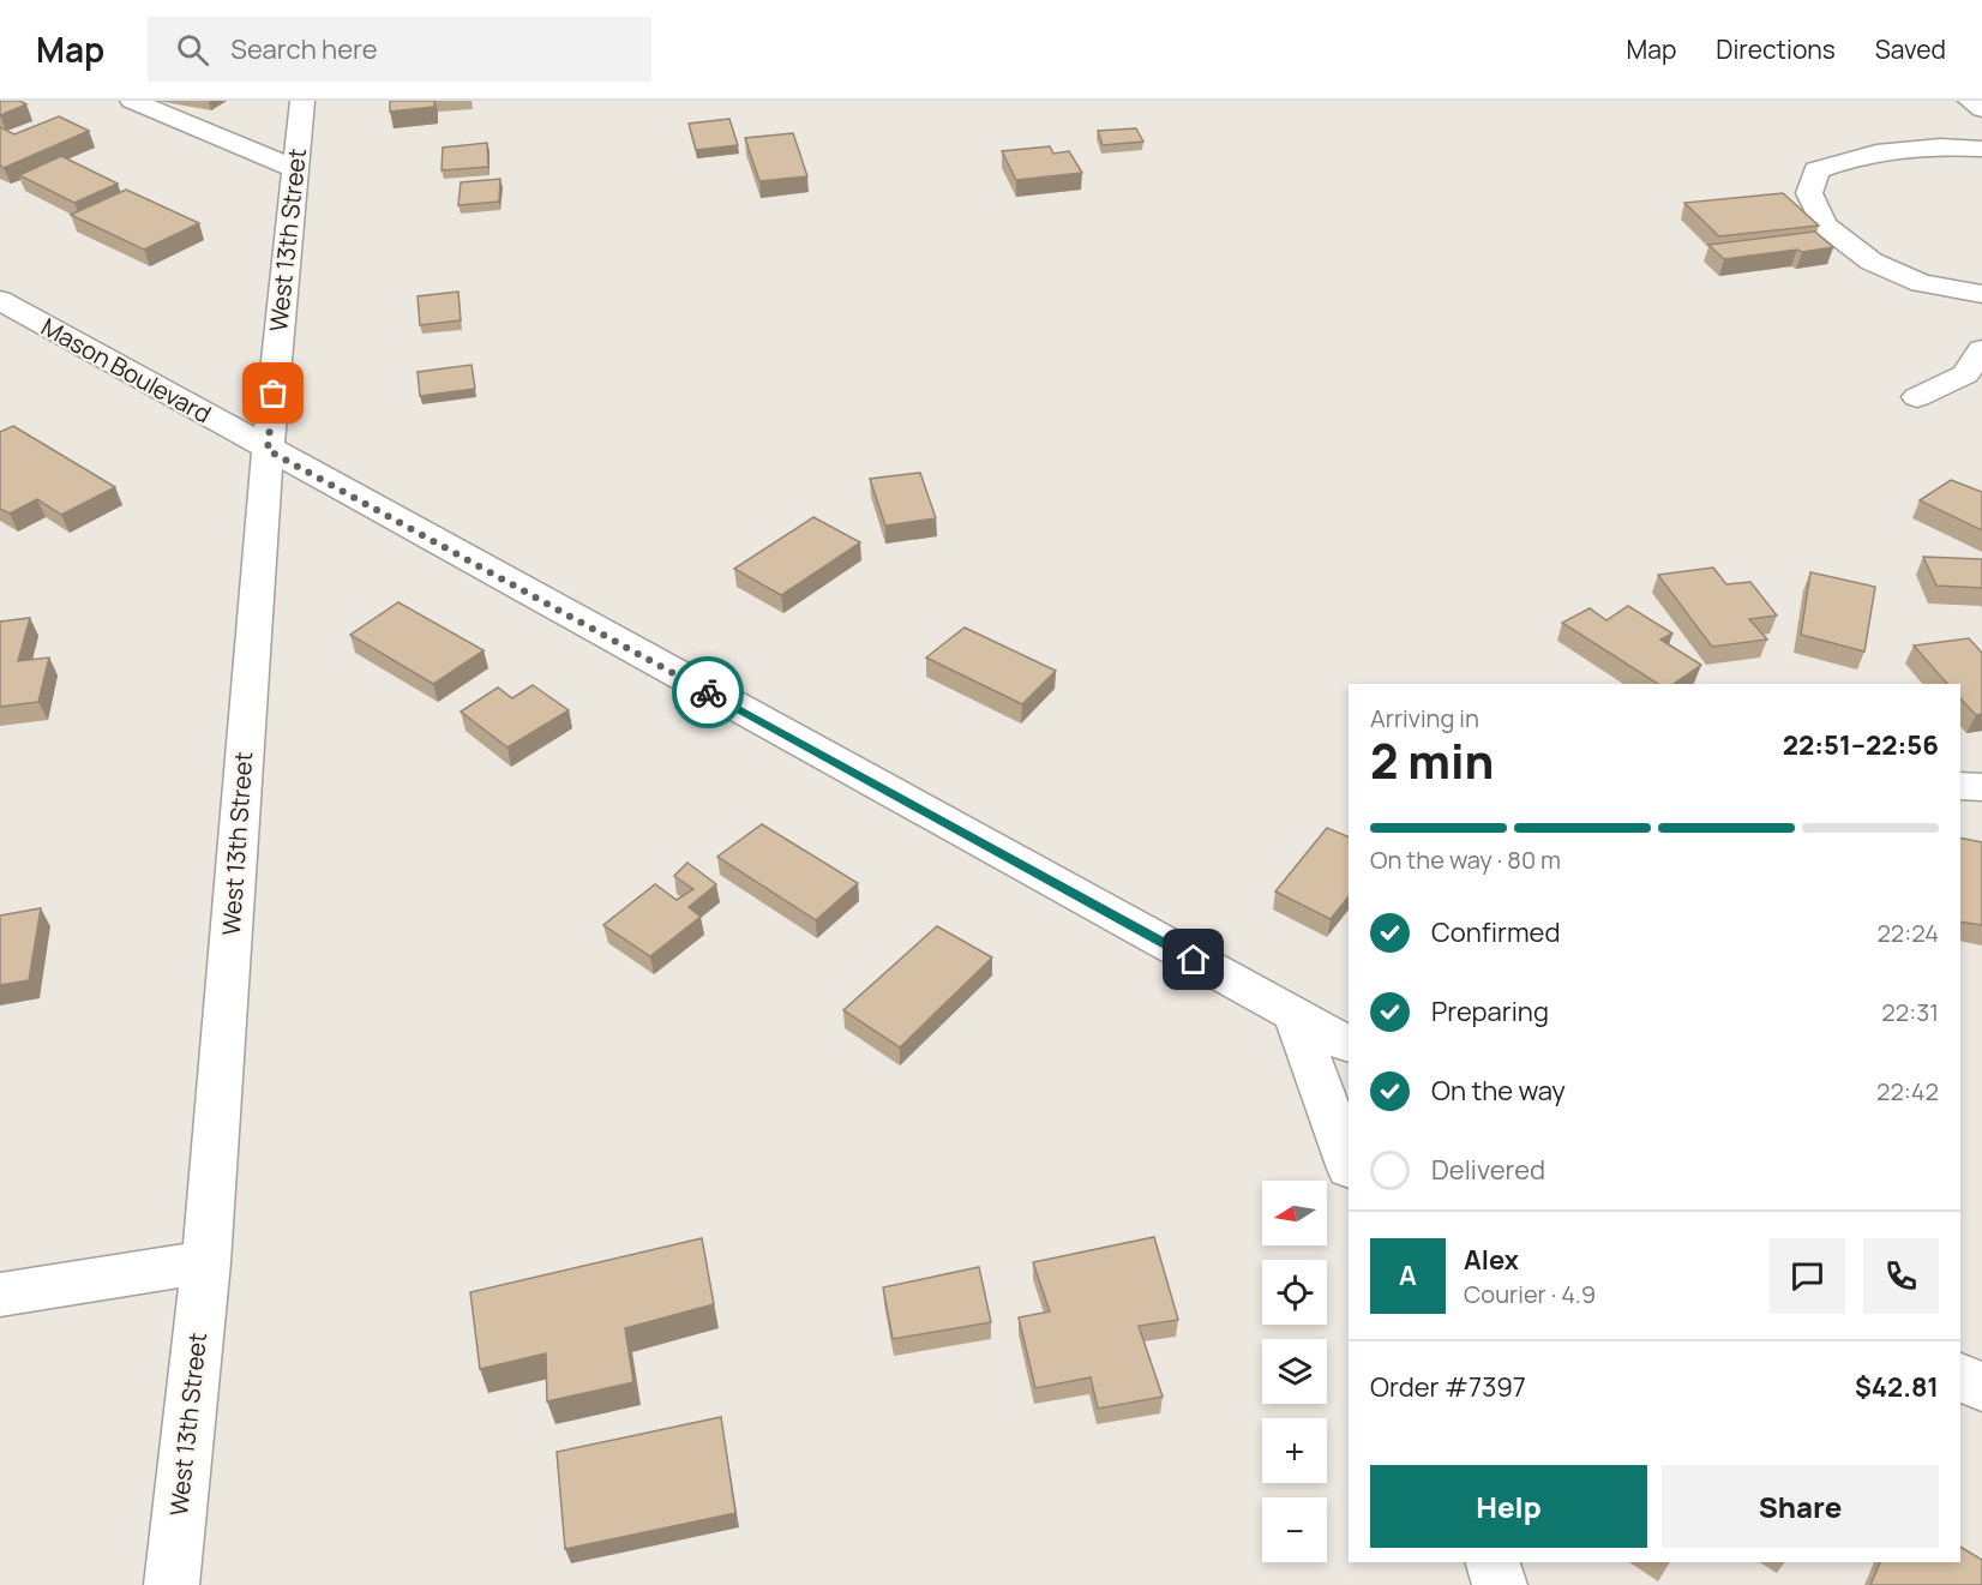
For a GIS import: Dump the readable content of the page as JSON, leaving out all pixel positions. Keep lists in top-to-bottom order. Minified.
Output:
{"streets":{"street":["West 13th Street","Mason Boulevard"]},"crossings":[["West 13th Street","Mason Boulevard"]],"north":"left","page":{"header":"Map","search":"Search here","nav":["Map","Directions","Saved"],"heading":["2 min","Arriving in","22:51–22:56"],"panel":["Alex","Courier · 4.9","Order #7397","$42.81"],"bar":"On the way · 80 m","list":[["Confirmed","22:24"],["Preparing","22:31"],["On the way","22:42"],"Delivered"],"map_buttons":["+","−"],"round":"A","buttons":["Help","Share"]}}
